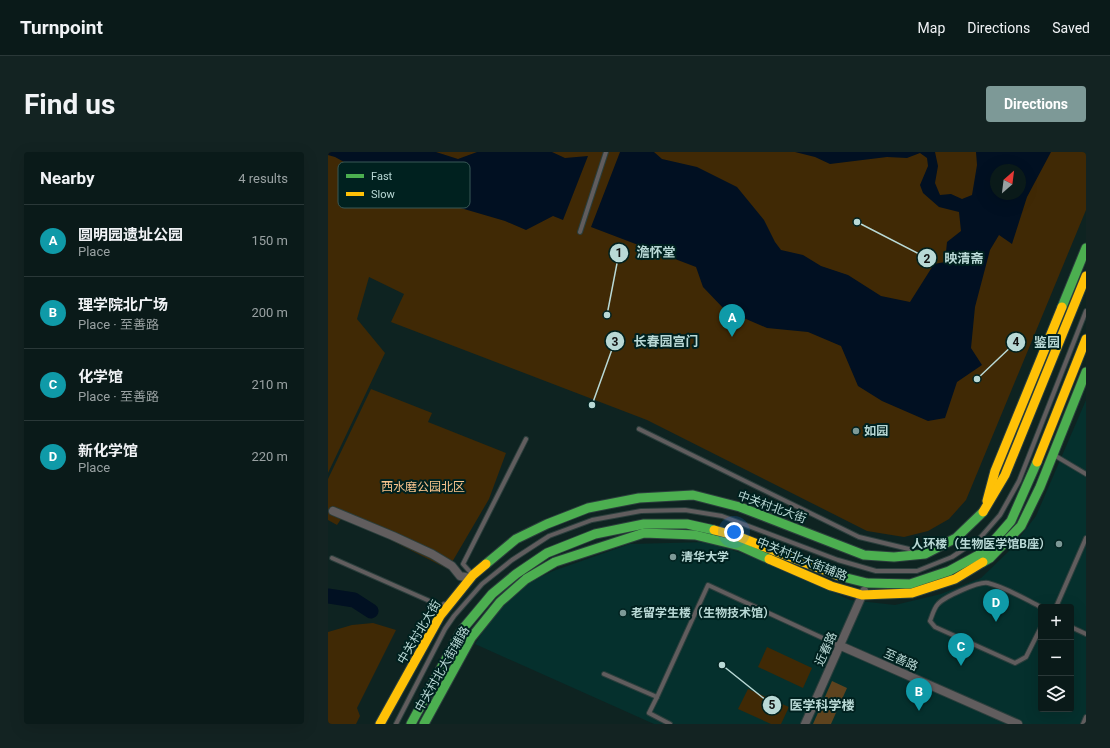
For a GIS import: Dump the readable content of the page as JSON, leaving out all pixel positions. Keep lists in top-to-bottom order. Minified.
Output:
{"streets":{"main road":["中关村北大街","中关村北大街辅路"],"street":["近春路","至善路"]},"crossings":[["中关村北大街辅路","近春路"],["近春路","至善路"]],"parks":["西水磨公园北区"],"places":["映清斋","澹怀堂","鉴园","长春园宫门","如园","人环楼（生物医学馆B座）","清华大学","老留学生楼（生物技术馆）","医学科学楼"],"legend":["Fast","Slow"],"north":"top right","page":{"header":"Turnpoint","nav":["Map","Directions","Saved"],"buttons":"Directions","title":"Find us","heading":["Nearby","4 results"],"list":[{"mark":"A","name":"圆明园遗址公园","note":"Place","value":"150 m"},{"mark":"B","name":"理学院北广场","note":"Place · 至善路","value":"200 m"},{"mark":"C","name":"化学馆","note":"Place · 至善路","value":"210 m"},{"mark":"D","name":"新化学馆","note":"Place","value":"220 m"}],"pins":["A","D","C","B"],"map_buttons":["+","−"]}}
